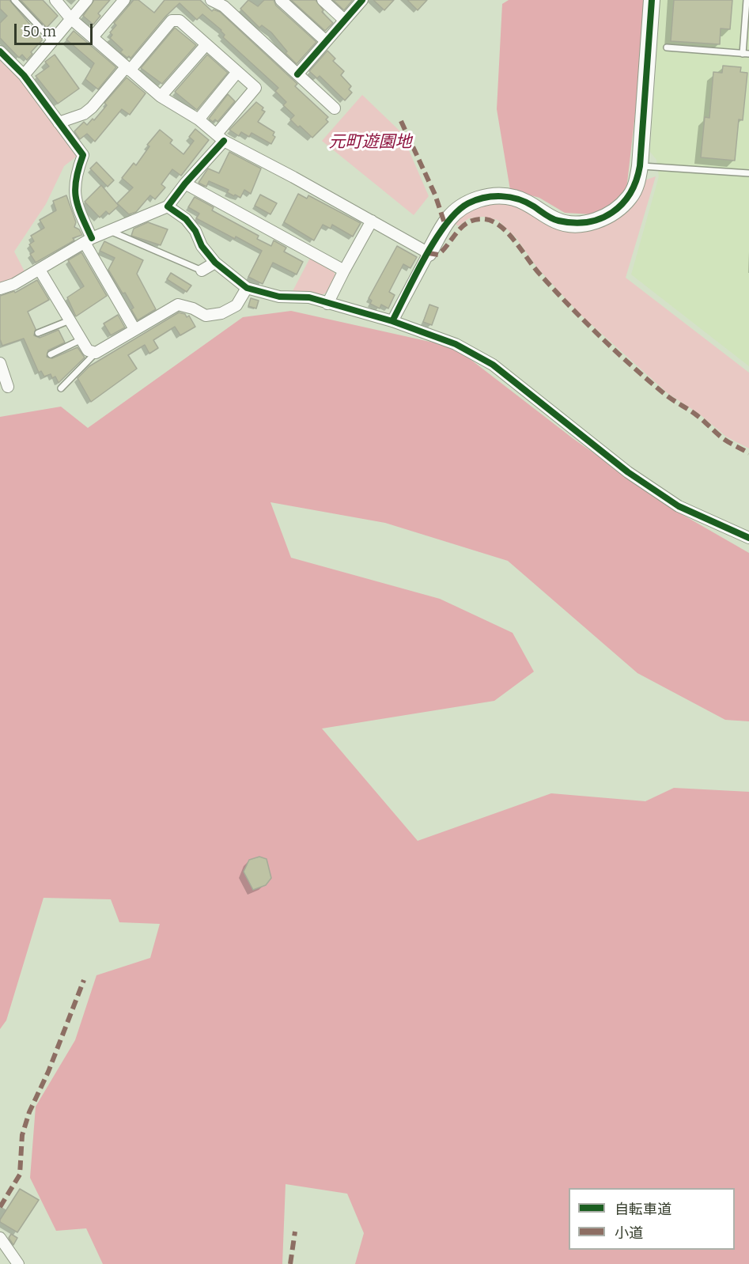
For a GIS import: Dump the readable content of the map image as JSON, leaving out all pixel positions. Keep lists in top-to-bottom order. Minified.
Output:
{"parks":["元町遊園地"],"legend":["自転車道","小道"],"scale_bar":"50 m"}
